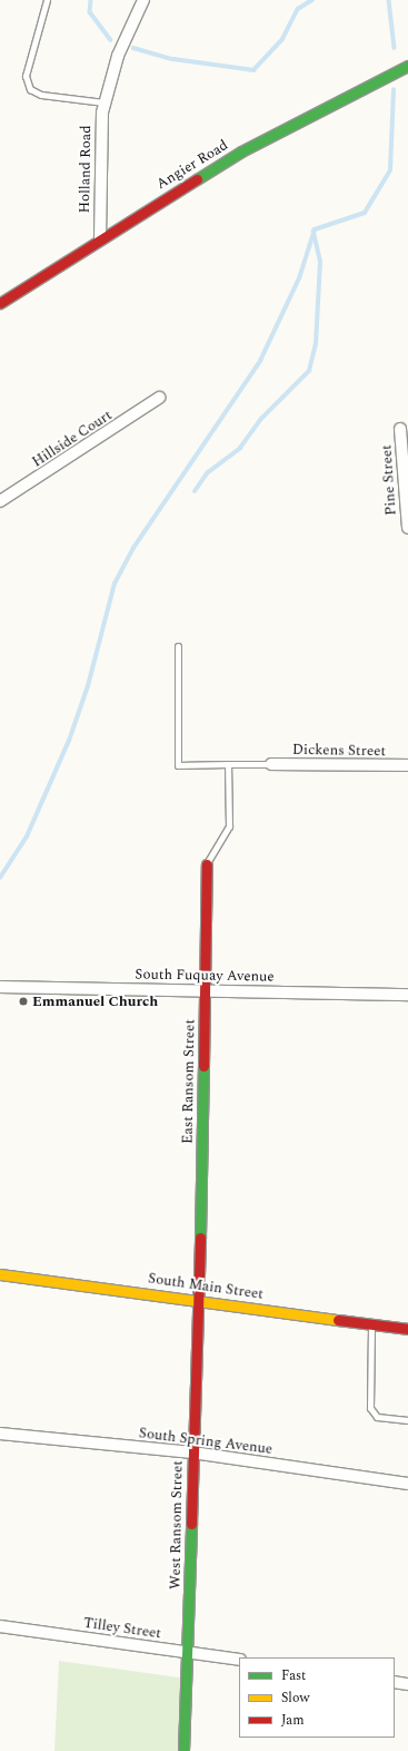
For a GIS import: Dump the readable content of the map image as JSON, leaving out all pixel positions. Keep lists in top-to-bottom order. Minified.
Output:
{"streets":{"street":["Angier Road","Holland Road","Hillside Court","Pine Street","Dickens Street","South Fuquay Avenue","East Ransom Street","South Main Street","South Spring Avenue","West Ransom Street","Tilley Street"]},"crossings":[["Angier Road","Holland Road"],["South Fuquay Avenue","East Ransom Street"],["East Ransom Street","South Main Street"],["East Ransom Street","West Ransom Street"],["South Main Street","West Ransom Street"],["South Spring Avenue","West Ransom Street"],["West Ransom Street","Tilley Street"]],"places":["Emmanuel Church"],"legend":["Fast","Slow","Jam"]}
